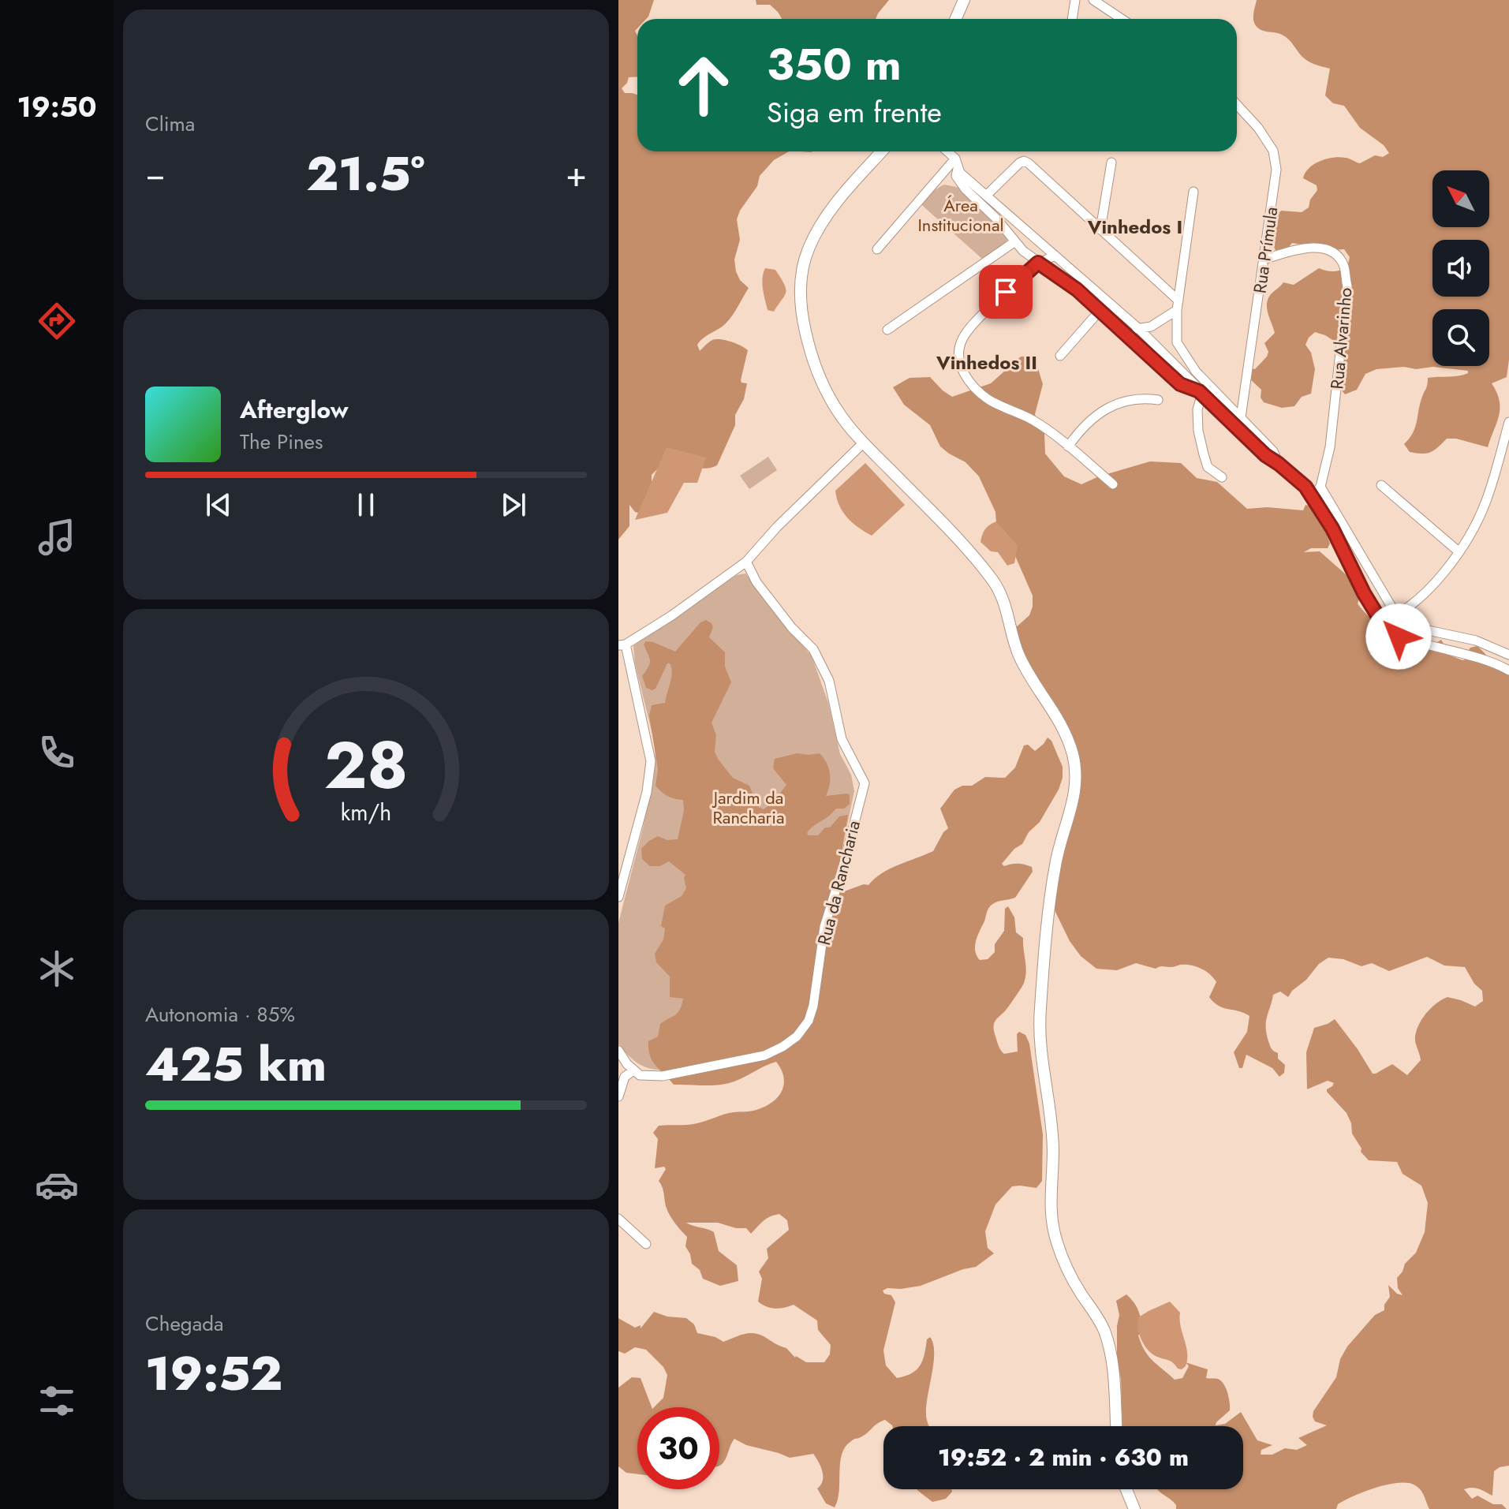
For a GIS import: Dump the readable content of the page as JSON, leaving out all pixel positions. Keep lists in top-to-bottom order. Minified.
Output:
{"streets":{"street":["Rua Prímula","Rua Alvarinho","Rua da Rancharia"]},"crossings":[["Rua Prímula","Rua Alvarinho"]],"districts":["Vinhedos I","Vinhedos II"],"parks":["Área Institucional","Jardim da Rancharia"],"north":"top left","page":{"tabs":"19:50","tile":["Clima",["Autonomia · 85%","425 km"],["Chegada","19:52"]],"turn":["350 m","Siga em frente"],"heat":["−","21.5°","+"],"song":["Afterglow","The Pines"],"limit":"30","trip":"19:52 · 2 min · 630 m","gauge":["28","km/h"]}}
